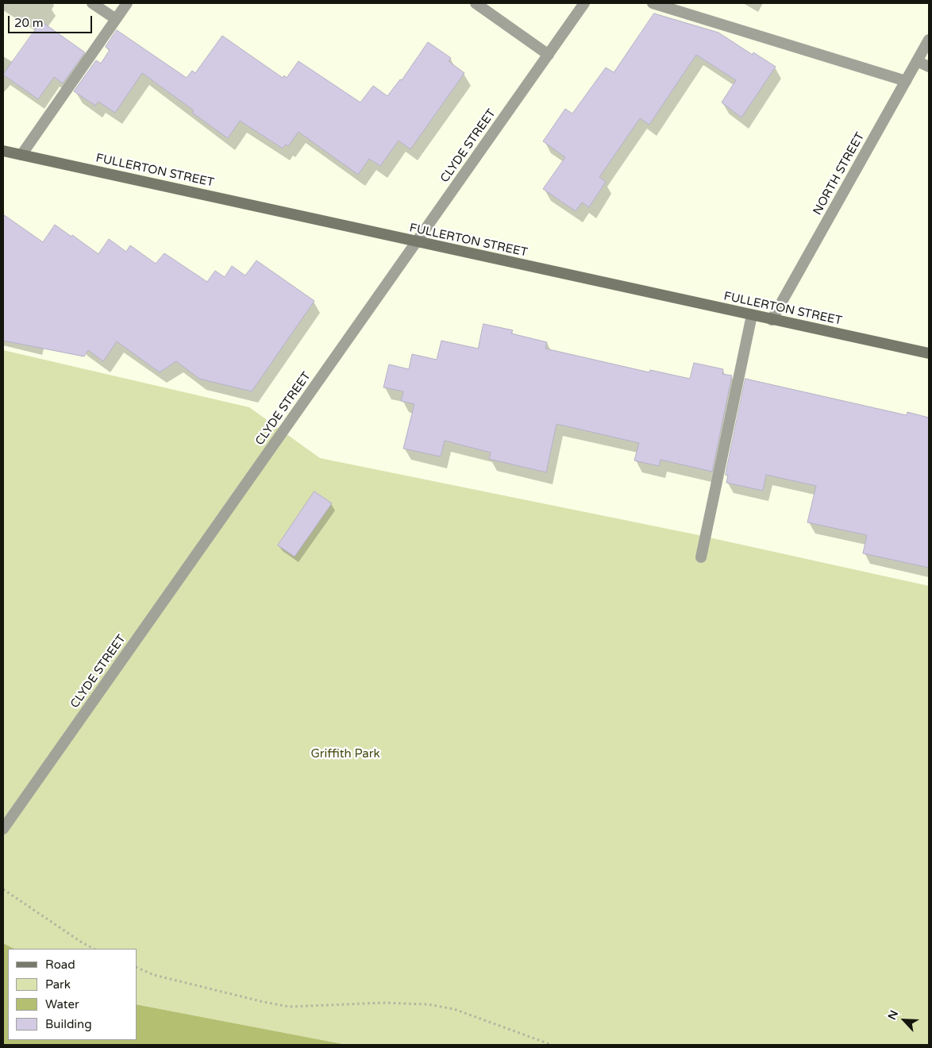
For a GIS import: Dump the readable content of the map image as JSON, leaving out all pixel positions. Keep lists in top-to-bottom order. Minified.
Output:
{"streets":{"main road":["FULLERTON STREET"],"street":["CLYDE STREET","NORTH STREET"]},"crossings":[["CLYDE STREET","FULLERTON STREET"],["FULLERTON STREET","NORTH STREET"]],"parks":["Griffith Park"],"legend":["Road","Park","Water","Building"],"scale_bar":"20 m","north":"top left"}
